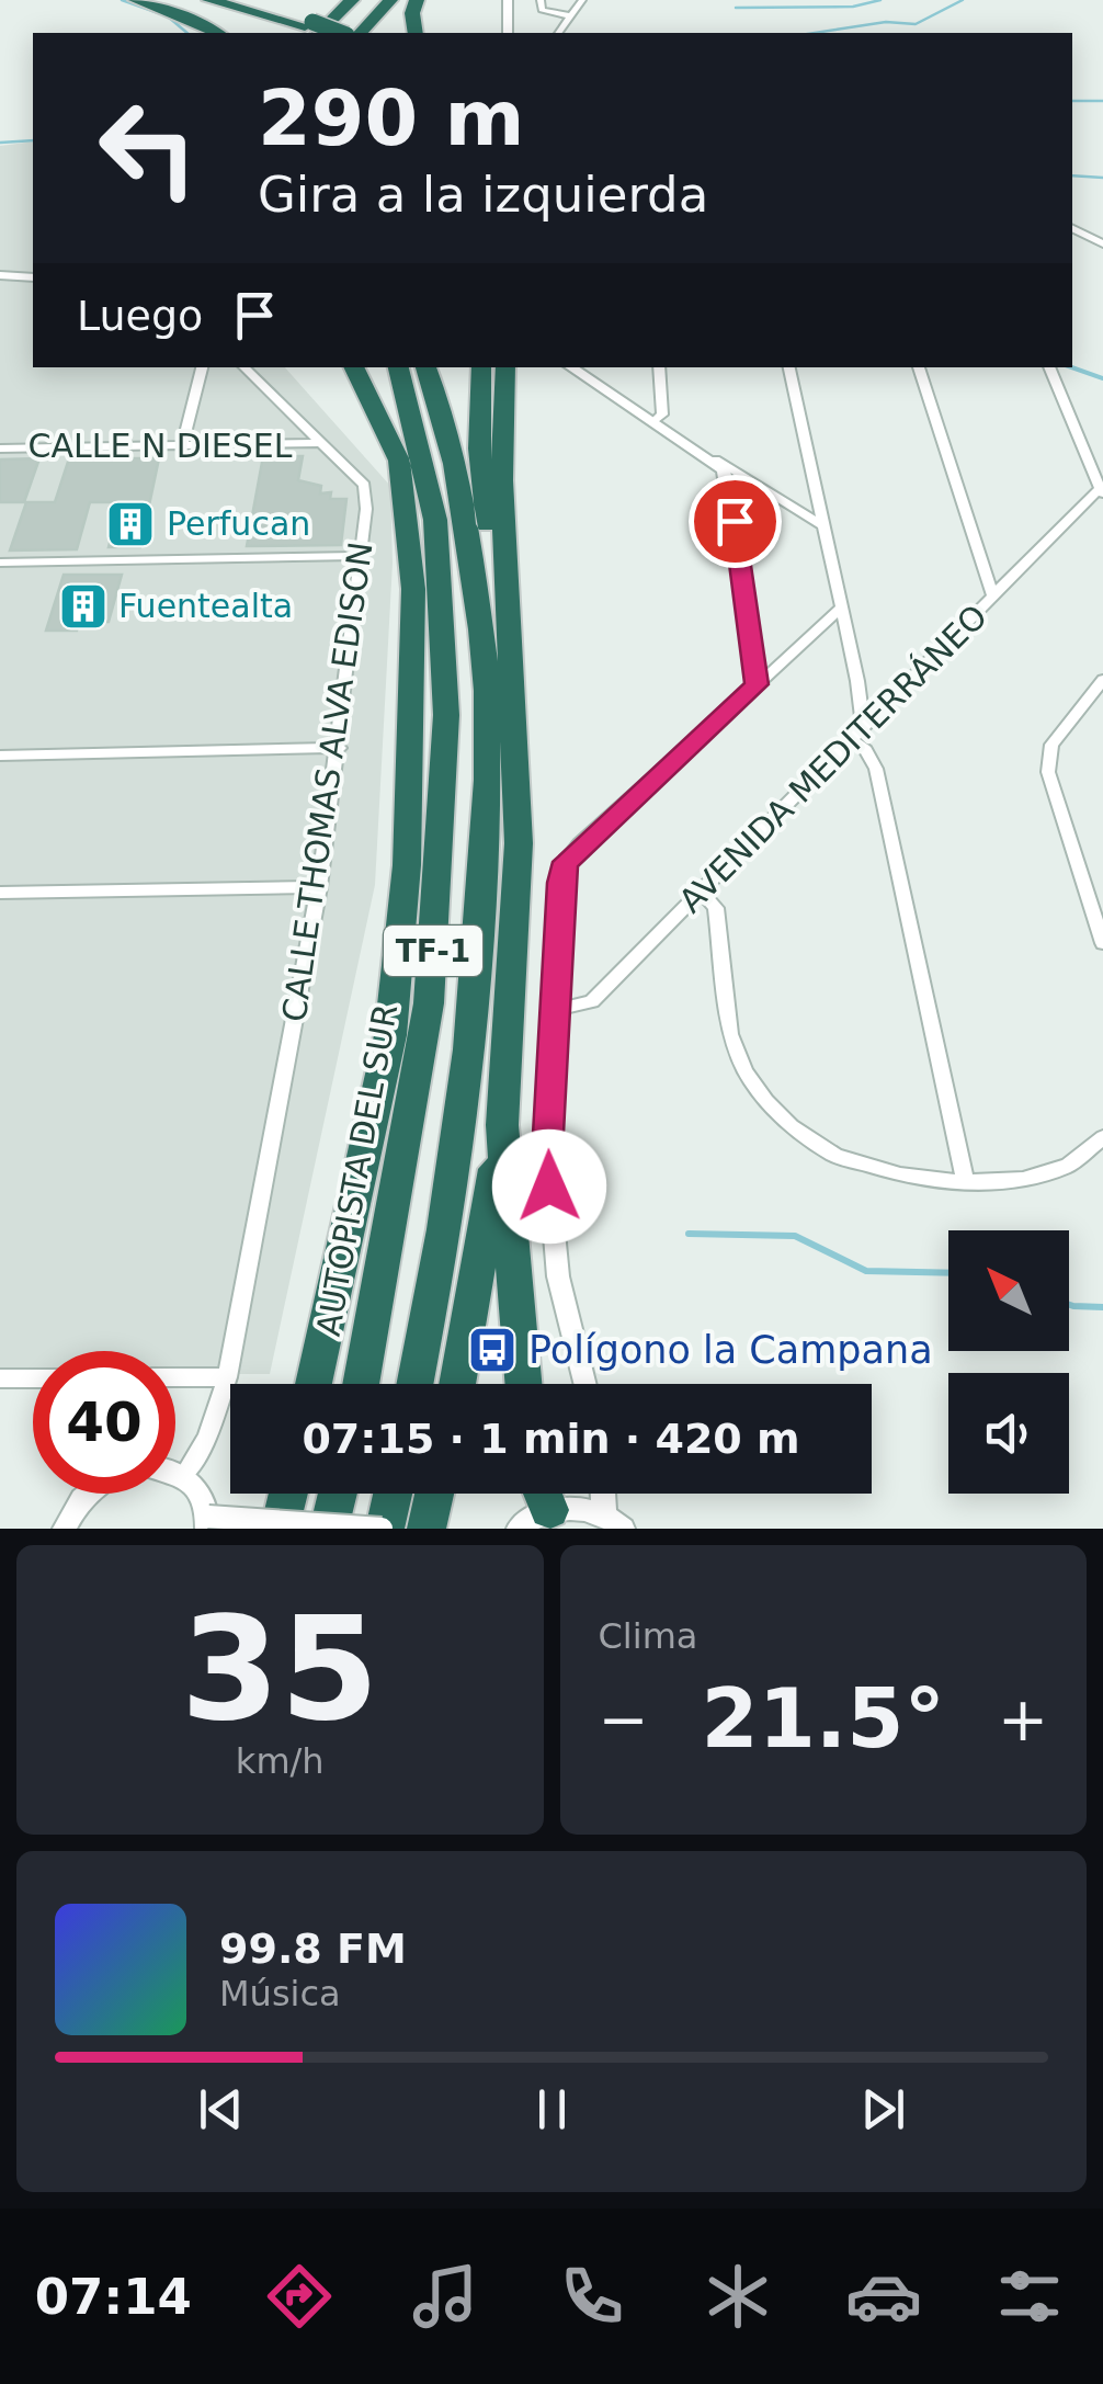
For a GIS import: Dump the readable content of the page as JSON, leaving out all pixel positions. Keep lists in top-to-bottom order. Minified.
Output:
{"streets":{"highway":["TF-1","AUTOPISTA DEL SUR"],"street":["CALLE N DIESEL","AVENIDA MEDITERRÁNEO","CALLE THOMAS ALVA EDISON"]},"crossings":[["CALLE N DIESEL","CALLE THOMAS ALVA EDISON"]],"places":{"building":["Perfucan","Fuentealta"],"bus stop":["Polígono la Campana"]},"north":"top left","page":{"turn":["290 m","Gira a la izquierda"],"then":"Luego","limit":"40","trip":"07:15 · 1 min · 420 m","tile":[["35","km/h"],"Clima"],"heat":["−","21.5°","+"],"song":["99.8 FM","Música"],"tabs":"07:14"}}
